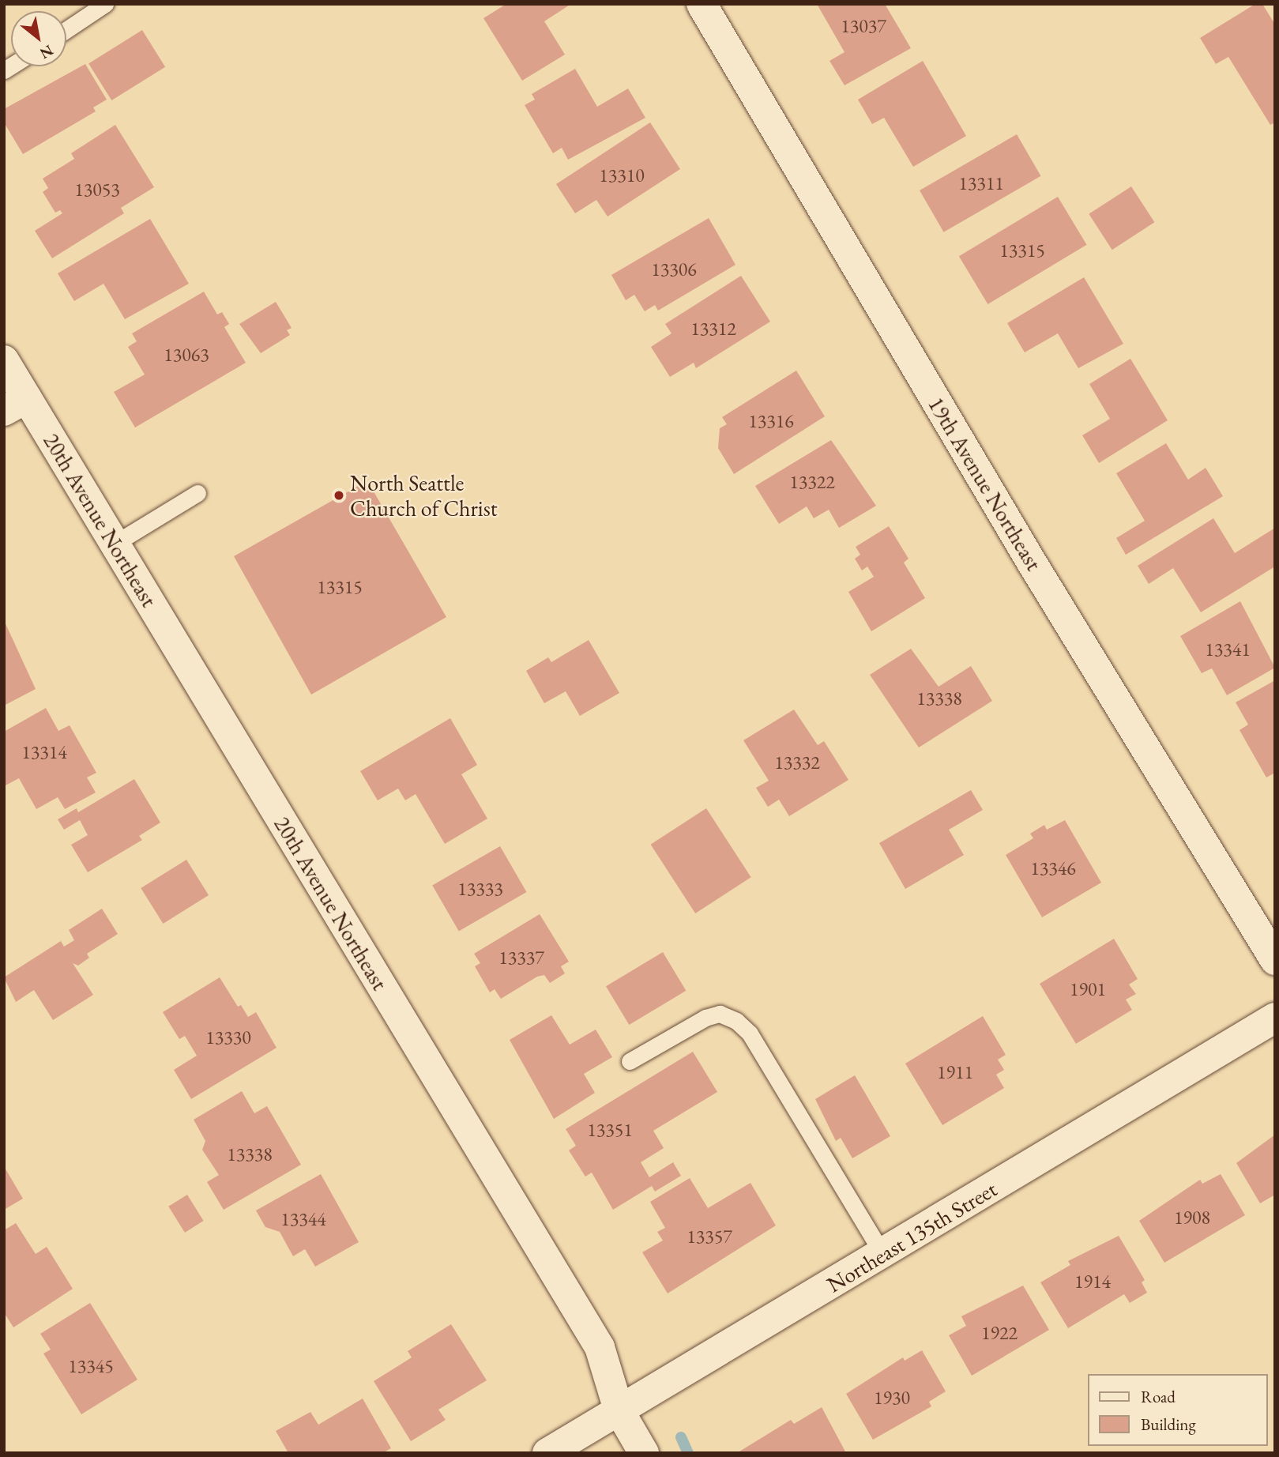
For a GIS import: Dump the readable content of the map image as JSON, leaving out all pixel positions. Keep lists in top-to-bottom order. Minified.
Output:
{"streets":{"street":["19th Avenue Northeast","20th Avenue Northeast","Northeast 135th Street"]},"crossings":[["20th Avenue Northeast","Northeast 135th Street"]],"places":["North Seattle Church of Christ"],"house_numbers":["13037","13310","13311","13053","13315","13306","13312","13063","13316","13322","13315","13341","13338","13314","13332","13346","13333","13337","1901","13330","1911","13351","13338","1908","13344","13357","1914","1922","13345","1930"],"legend":["Road","Building"],"north":"bottom right"}
